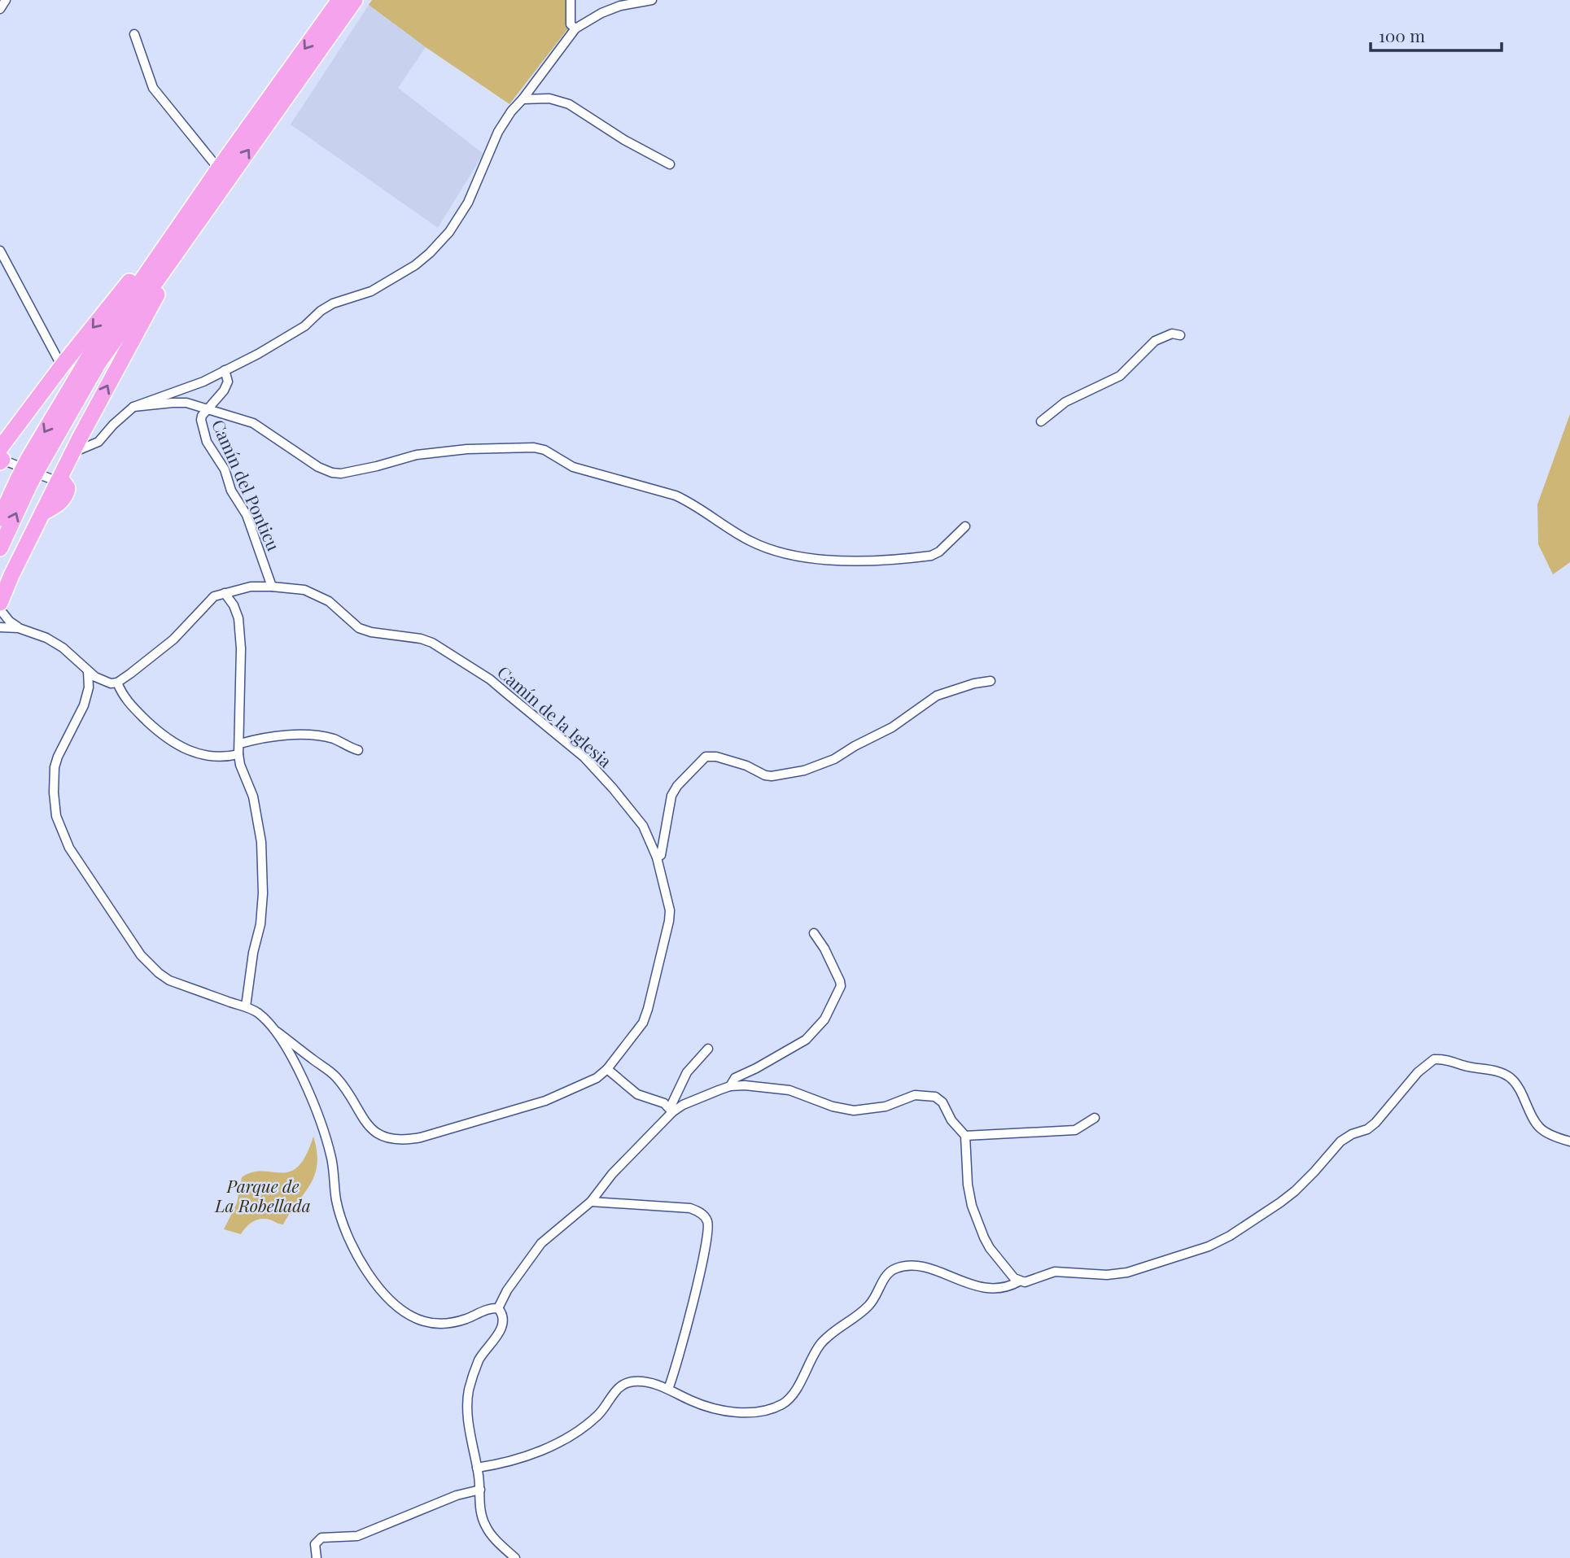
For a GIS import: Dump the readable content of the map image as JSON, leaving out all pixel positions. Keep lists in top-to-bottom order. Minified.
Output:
{"streets":{"street":["Camín del Ponticu","Camín de la Iglesia"]},"crossings":[["Camín del Ponticu","Camín de la Iglesia"]],"parks":["Parque de La Robellada"],"scale_bar":"100 m"}
